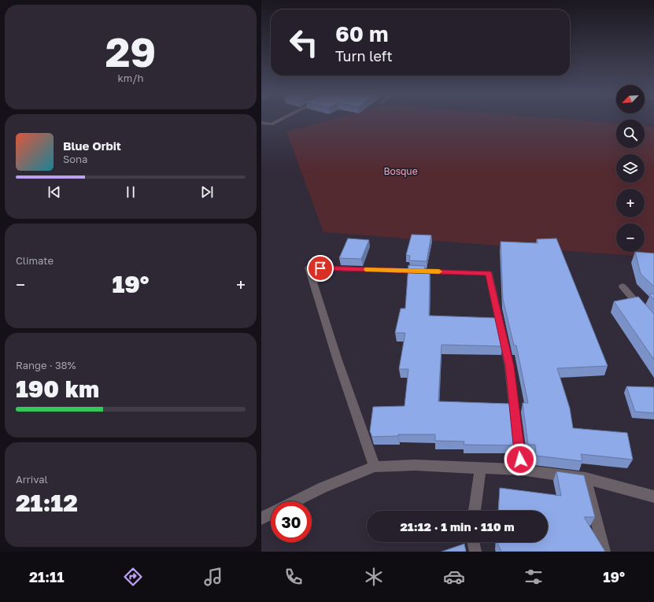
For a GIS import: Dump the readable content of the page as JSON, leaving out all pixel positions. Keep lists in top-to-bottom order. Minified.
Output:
{"parks":["Bosque"],"north":"bottom left","page":{"tile":[["29","km/h"],"Climate",["Range · 38%","190 km"],["Arrival","21:12"]],"turn":["60 m","Turn left"],"map_buttons":["+","−"],"song":["Blue Orbit","Sona"],"heat":["−","19°","+"],"limit":"30","trip":"21:12 · 1 min · 110 m","tabs":["21:11","19°"]}}
